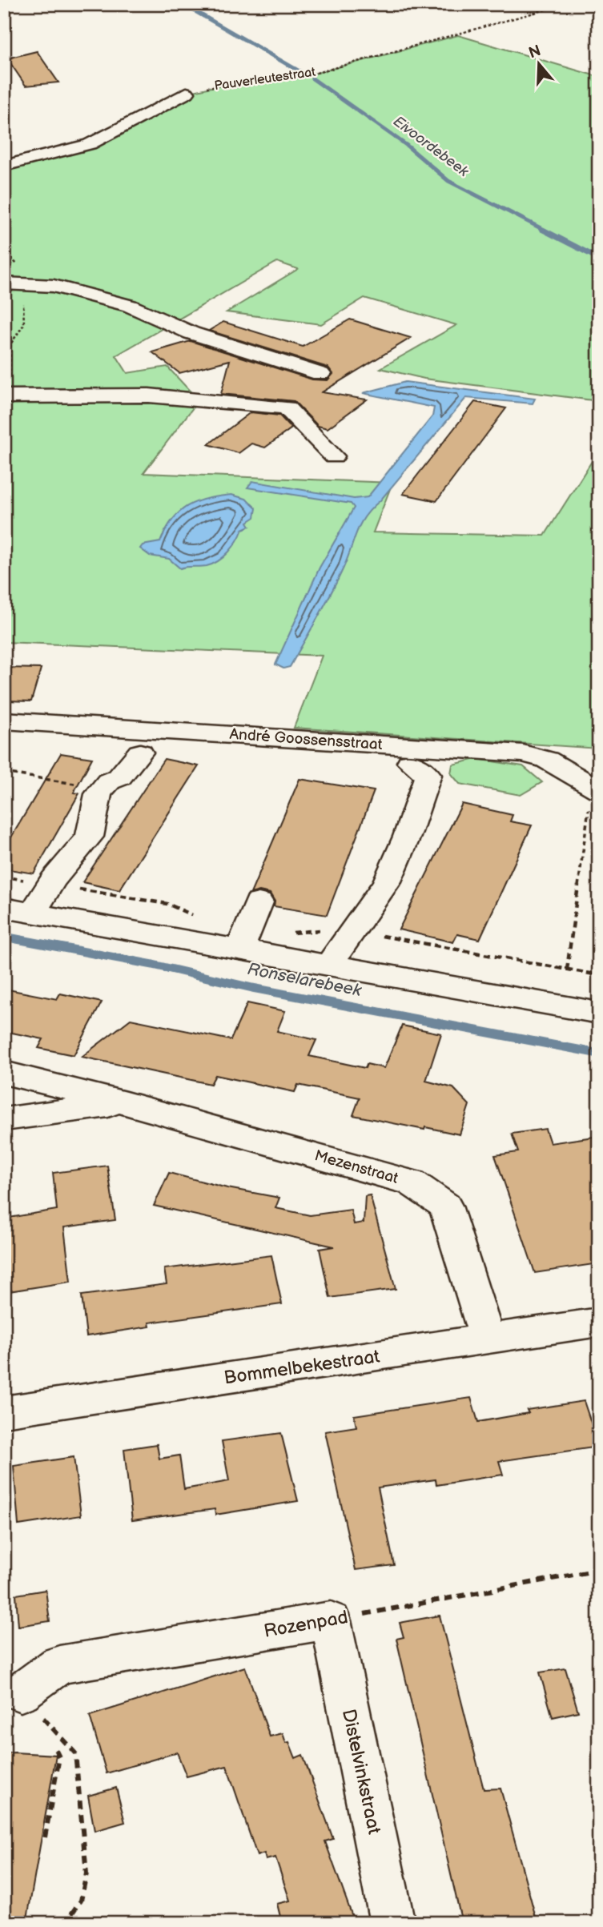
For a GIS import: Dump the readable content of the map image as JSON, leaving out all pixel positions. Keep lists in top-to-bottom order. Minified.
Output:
{"streets":{"street":["André Goossensstraat","Mezenstraat","Bommelbekestraat","Rozenpad","Distelvinkstraat"],"path":["Pauverleutestraat"]},"crossings":[["Mezenstraat","Bommelbekestraat"],["Rozenpad","Distelvinkstraat"]],"water":["Eivoordebeek","Ronselarebeek"],"north":"top"}
